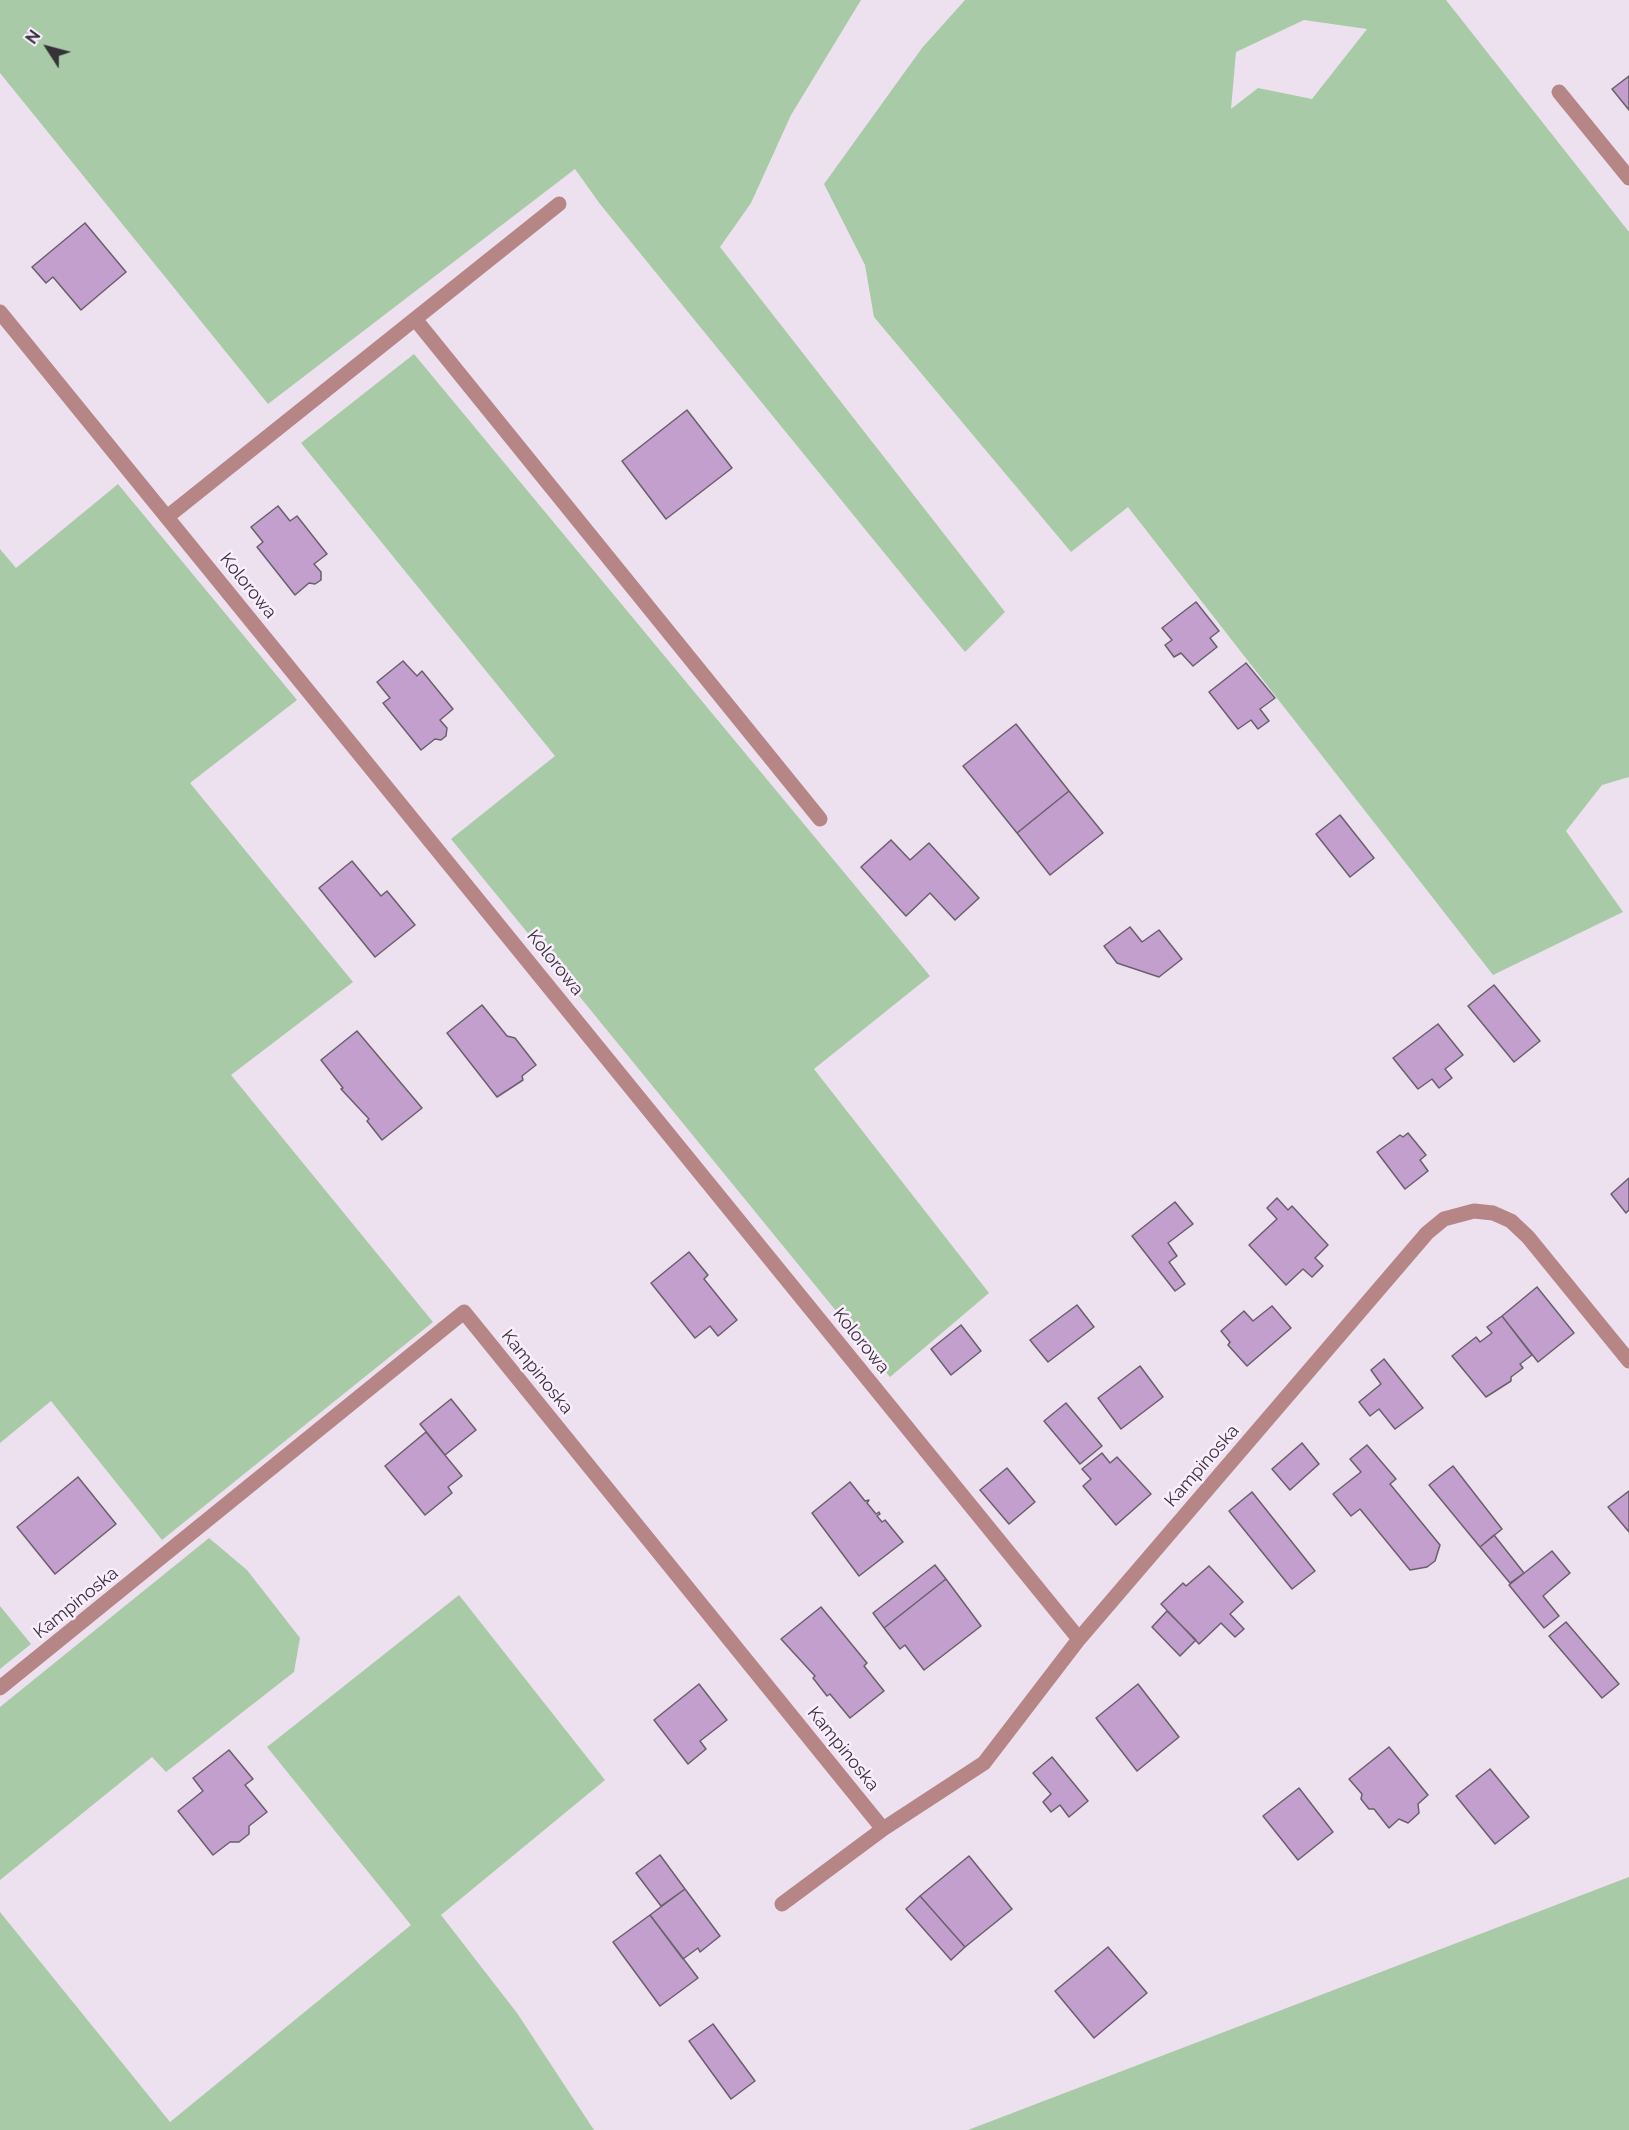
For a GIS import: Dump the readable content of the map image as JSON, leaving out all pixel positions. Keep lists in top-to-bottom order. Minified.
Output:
{"streets":{"street":["Kolorowa","Kampinoska"]},"crossings":[["Kolorowa","Kampinoska"]],"north":"top left"}
